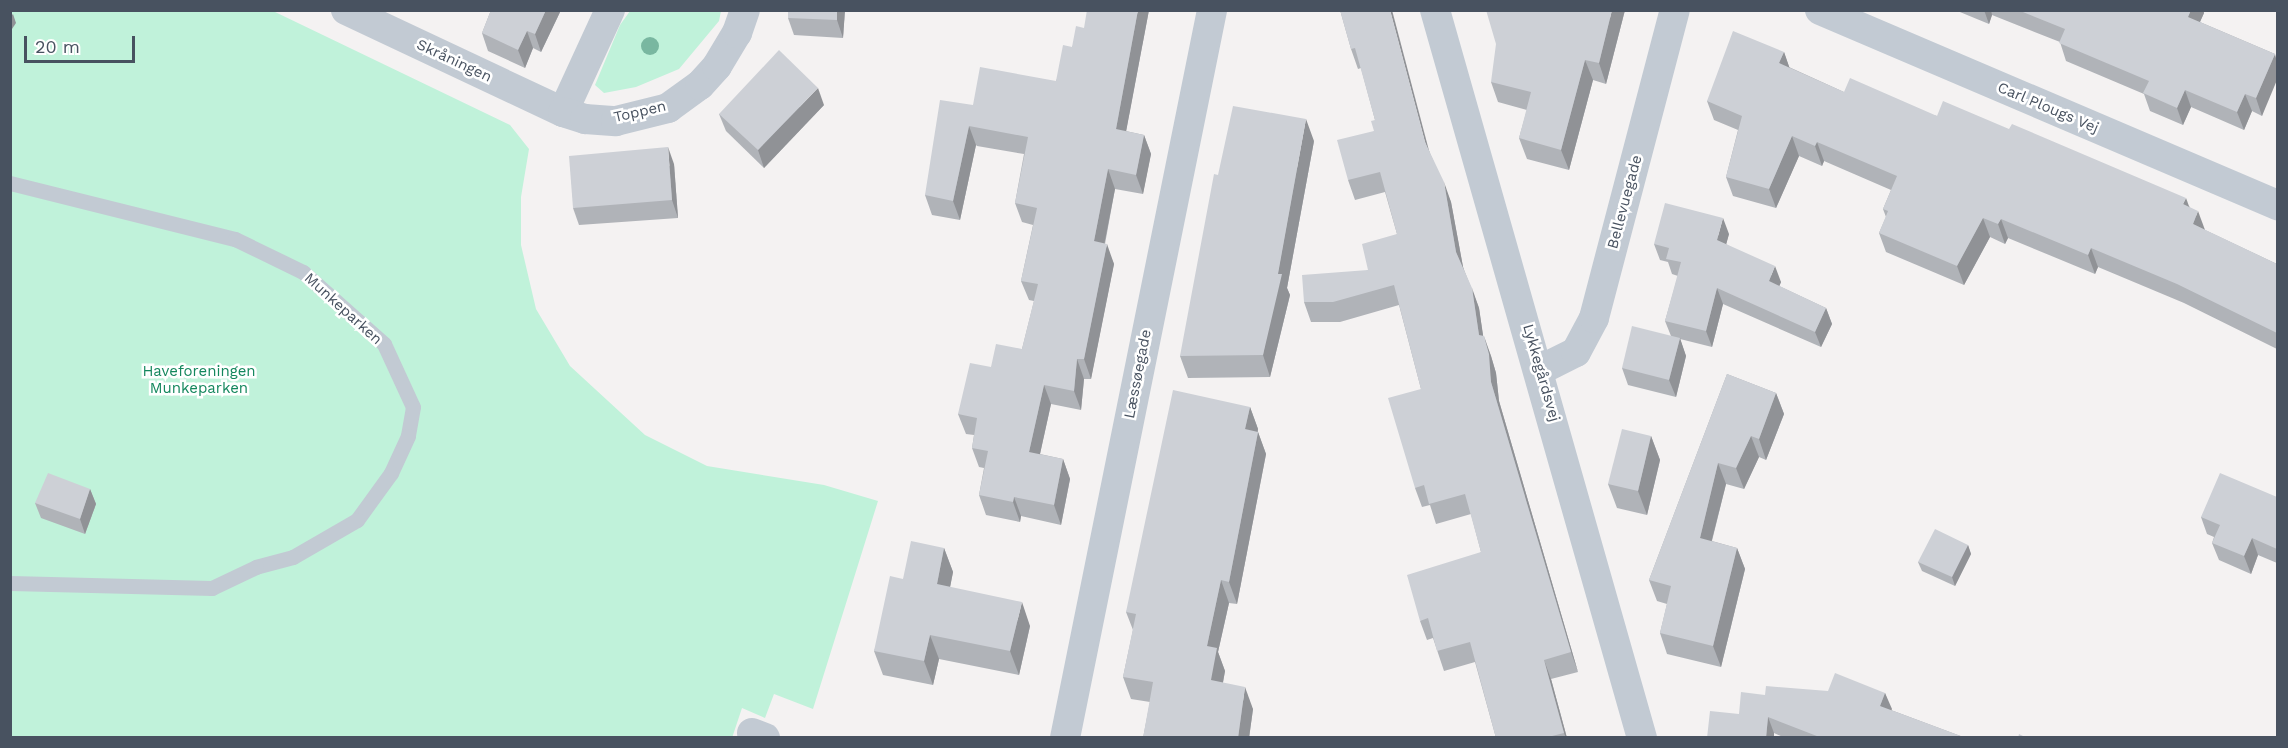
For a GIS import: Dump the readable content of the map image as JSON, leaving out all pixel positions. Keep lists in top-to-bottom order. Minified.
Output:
{"streets":{"street":["Skråningen","Carl Plougs Vej","Toppen","Bellevuegade","Lykkegårdsvej","Læssøegade"],"lane":["Munkeparken"]},"crossings":[["Skråningen","Toppen"],["Bellevuegade","Lykkegårdsvej"]],"parks":["Haveforeningen Munkeparken"],"scale_bar":"20 m"}
